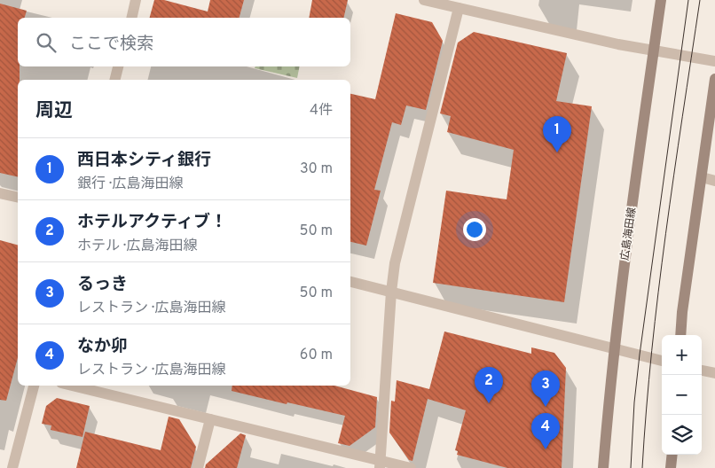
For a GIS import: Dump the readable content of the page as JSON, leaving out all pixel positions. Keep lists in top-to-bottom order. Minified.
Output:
{"streets":{"main road":["広島海田線"]},"page":{"search":"ここで検索","heading":["周辺","4件"],"pins":["1","2","3","4"],"list":[{"mark":"1","name":"西日本シティ銀行","note":"銀行 · 広島海田線","value":"30 m"},{"mark":"2","name":"ホテルアクティブ！","note":"ホテル · 広島海田線","value":"50 m"},{"mark":"3","name":"るっき","note":"レストラン · 広島海田線","value":"50 m"},{"mark":"4","name":"なか卯","note":"レストラン · 広島海田線","value":"60 m"}],"map_buttons":["+","−"]}}
